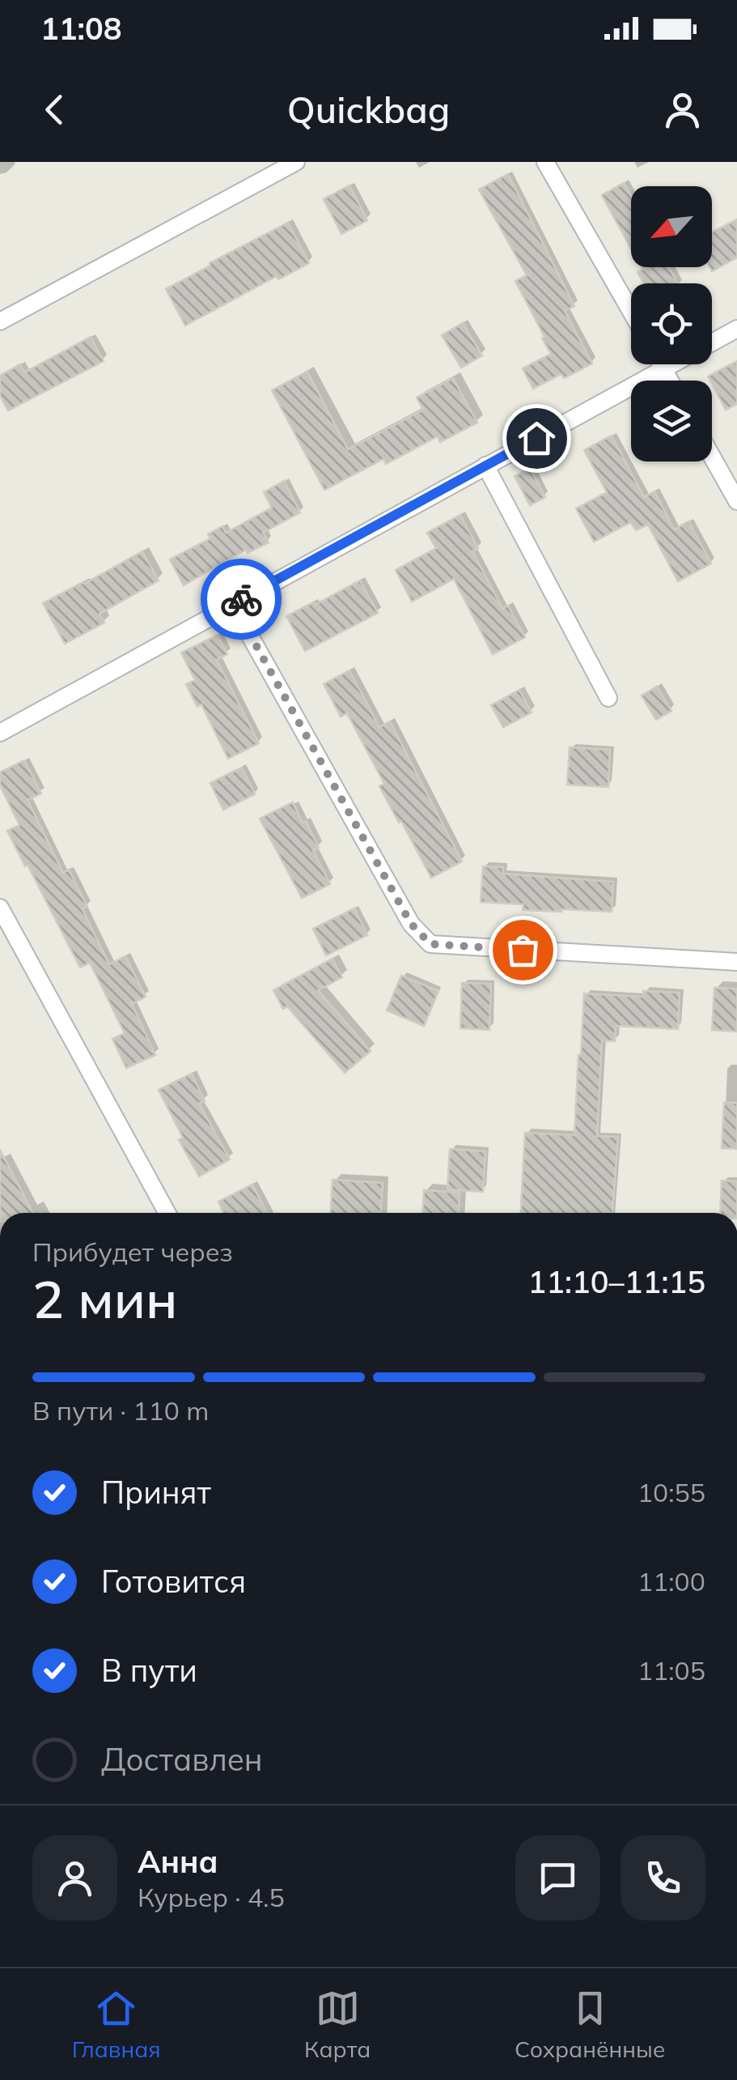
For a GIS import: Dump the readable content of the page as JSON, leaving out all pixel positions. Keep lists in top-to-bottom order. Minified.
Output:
{"north":"bottom left","page":{"status":"11:08","header":"Quickbag","heading":["2 мин","Прибудет через","11:10–11:15"],"panel":["Анна","Курьер · 4.5"],"bar":"В пути · 110 m","list":[["Принят","10:55"],["Готовится","11:00"],["В пути","11:05"],"Доставлен"],"tabs":["Главная","Карта","Сохранённые"]}}
